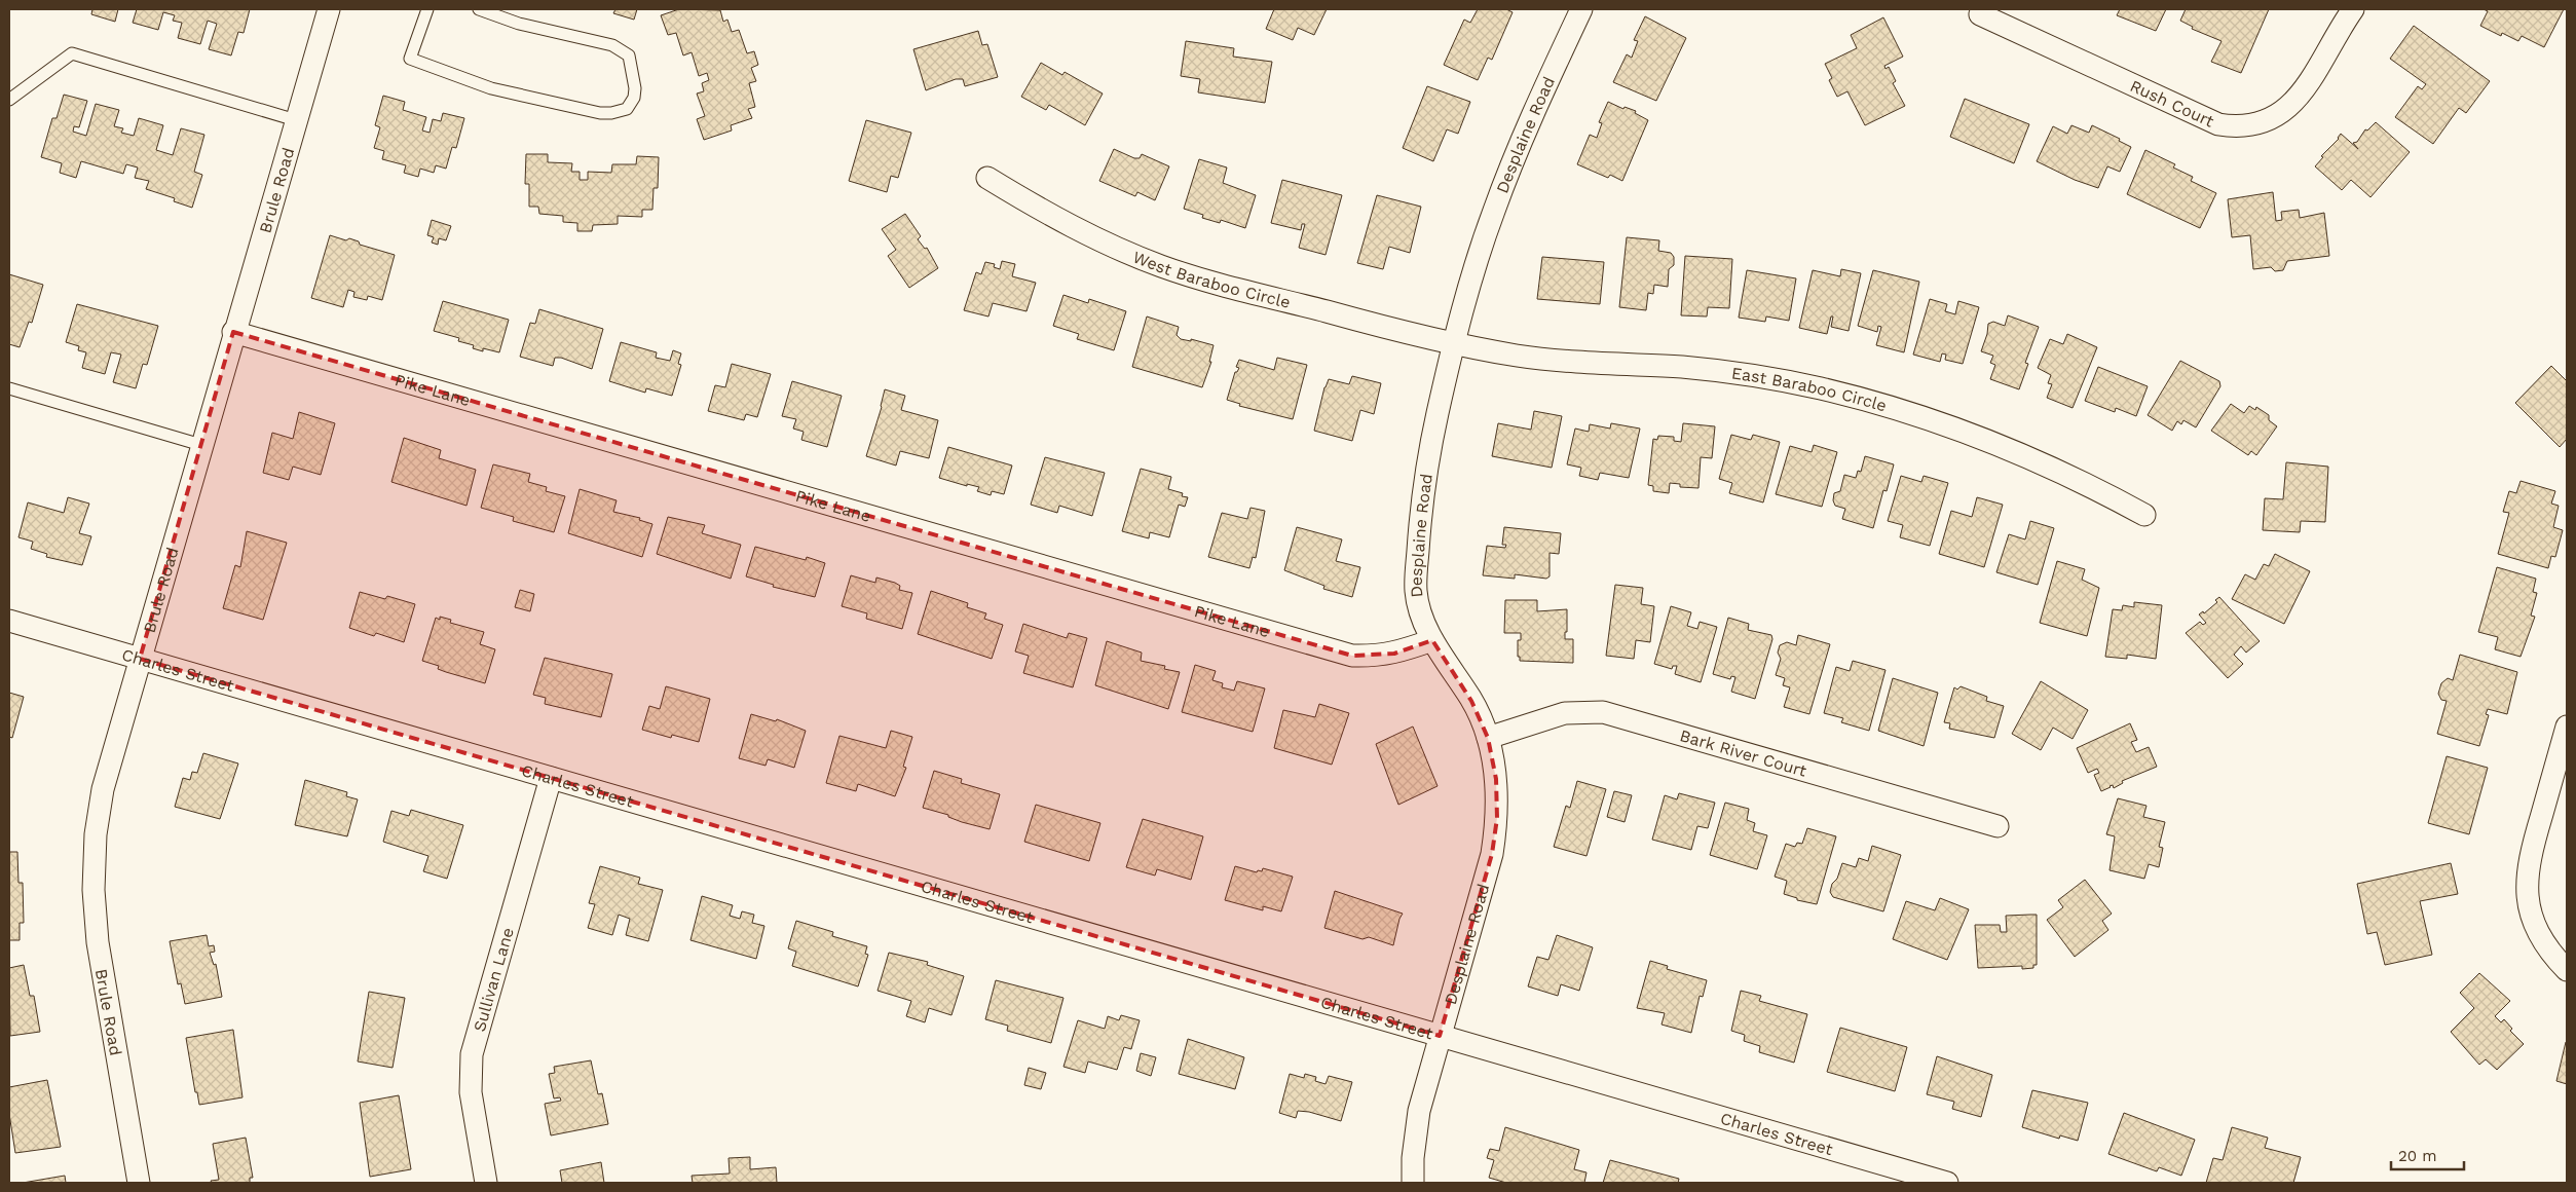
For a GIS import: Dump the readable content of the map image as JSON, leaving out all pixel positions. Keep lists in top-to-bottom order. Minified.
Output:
{"streets":{"street":["Rush Court","Desplaine Road","Brule Road","West Baraboo Circle","Pike Lane","East Baraboo Circle","Charles Street","Bark River Court","Sullivan Lane"]},"crossings":[["Desplaine Road","West Baraboo Circle"],["Desplaine Road","Pike Lane"],["Desplaine Road","East Baraboo Circle"],["Desplaine Road","Charles Street"],["Desplaine Road","Bark River Court"],["Brule Road","Pike Lane"],["Brule Road","Charles Street"],["West Baraboo Circle","East Baraboo Circle"],["Charles Street","Sullivan Lane"]],"scale_bar":"20 m"}
